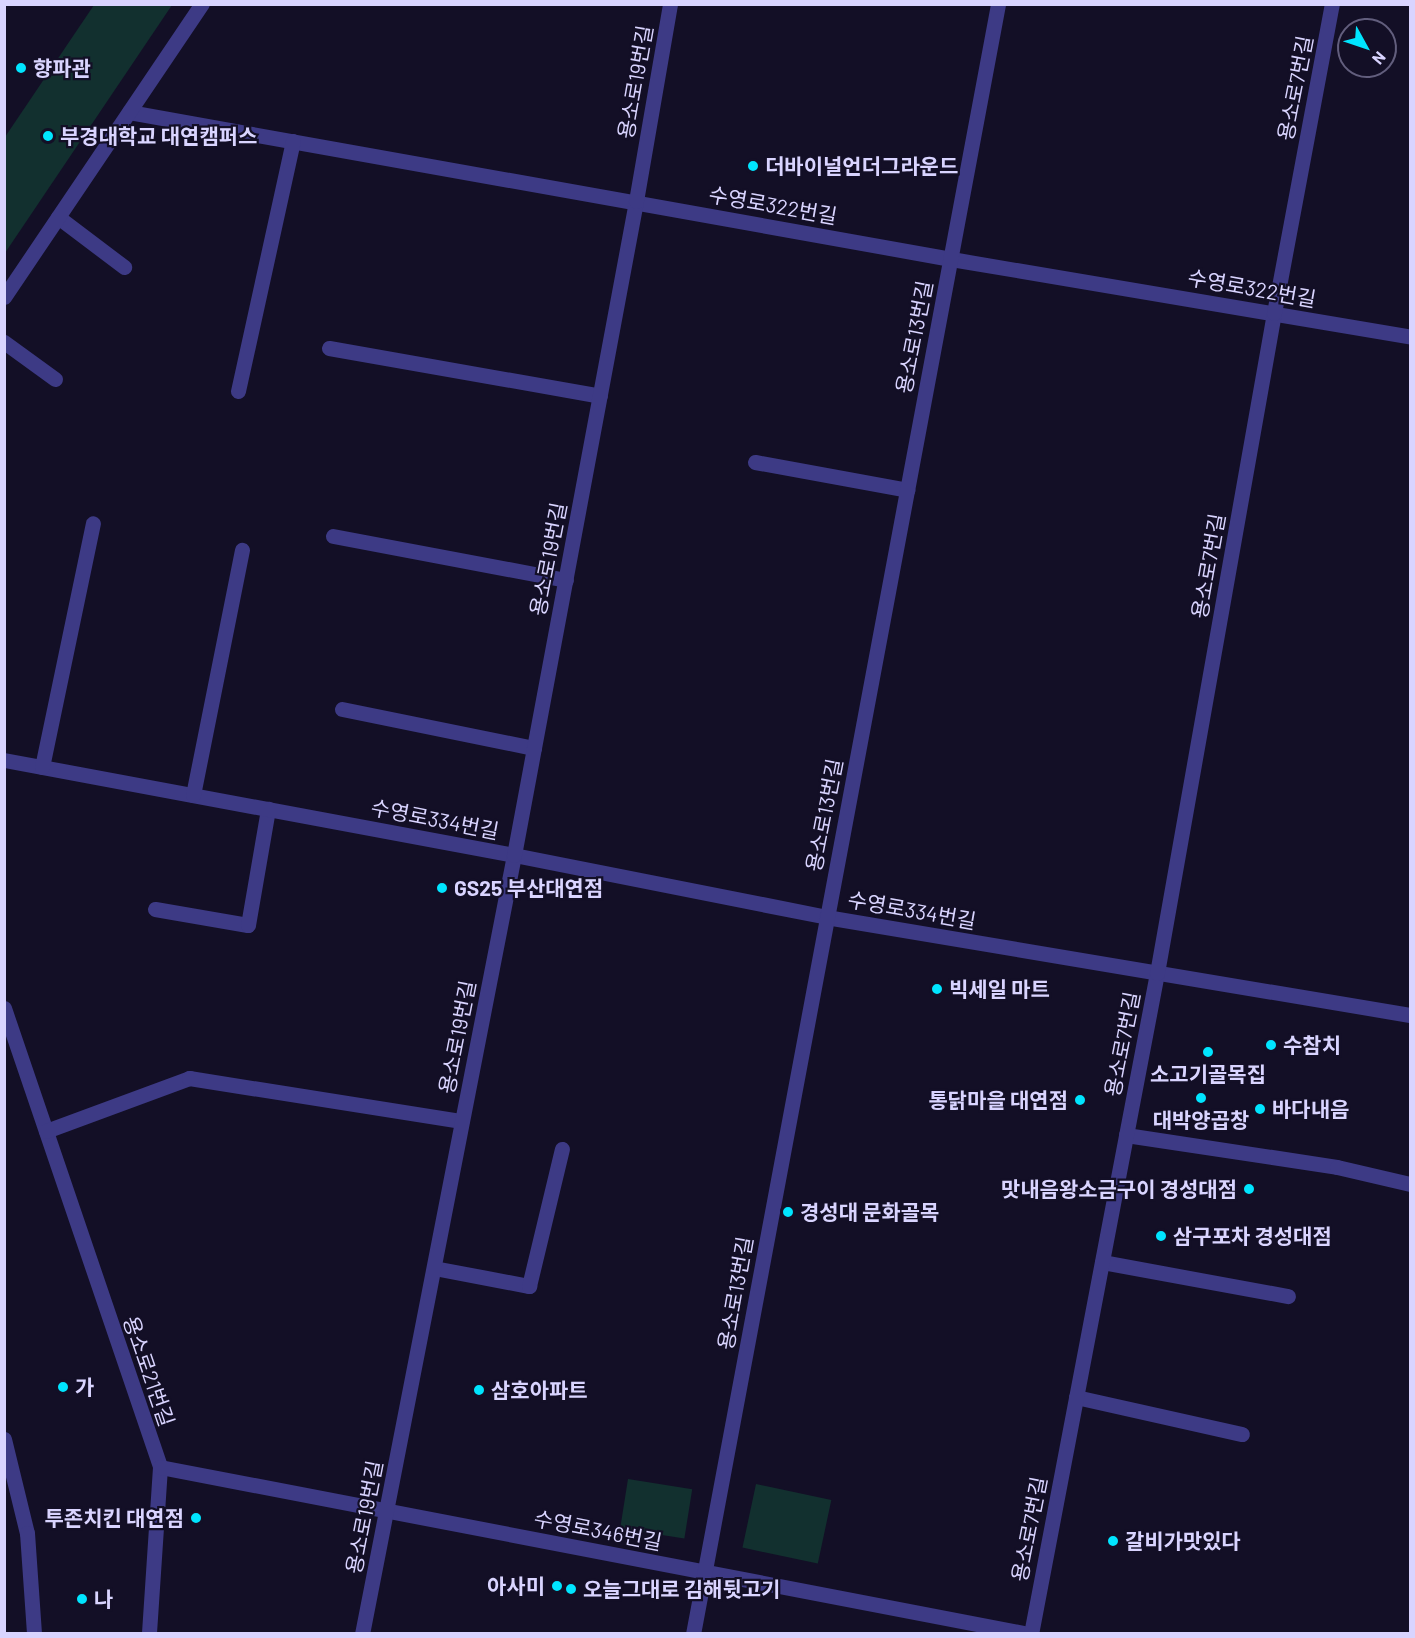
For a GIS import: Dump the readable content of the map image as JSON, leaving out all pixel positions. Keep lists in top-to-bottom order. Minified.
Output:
{"streets":{"street":["용소로19번길","용소로7번길","수영로322번길","용소로13번길","수영로334번길","용소로21번길","수영로346번길"]},"crossings":[["용소로19번길","수영로322번길"],["용소로19번길","수영로334번길"],["용소로19번길","용소로21번길"],["용소로19번길","수영로346번길"],["용소로7번길","수영로322번길"],["용소로7번길","수영로334번길"],["용소로7번길","수영로346번길"],["수영로322번길","용소로13번길"],["용소로13번길","수영로334번길"],["용소로13번길","수영로346번길"],["용소로21번길","수영로346번길"]],"places":["향파관","부경대학교 대연캠퍼스","더바이널언더그라운드","GS25 부산대연점","빅세일 마트","수참치","소고기골목집","대박양곱창","통닭마을 대연점","바다내음","맛내음왕소금구이 경성대점","경성대 문화골목","삼구포차 경성대점","가","삼호아파트","투존치킨 대연점","갈비가맛있다","아사미","오늘그대로 김해뒷고기","나"],"north":"bottom right"}
